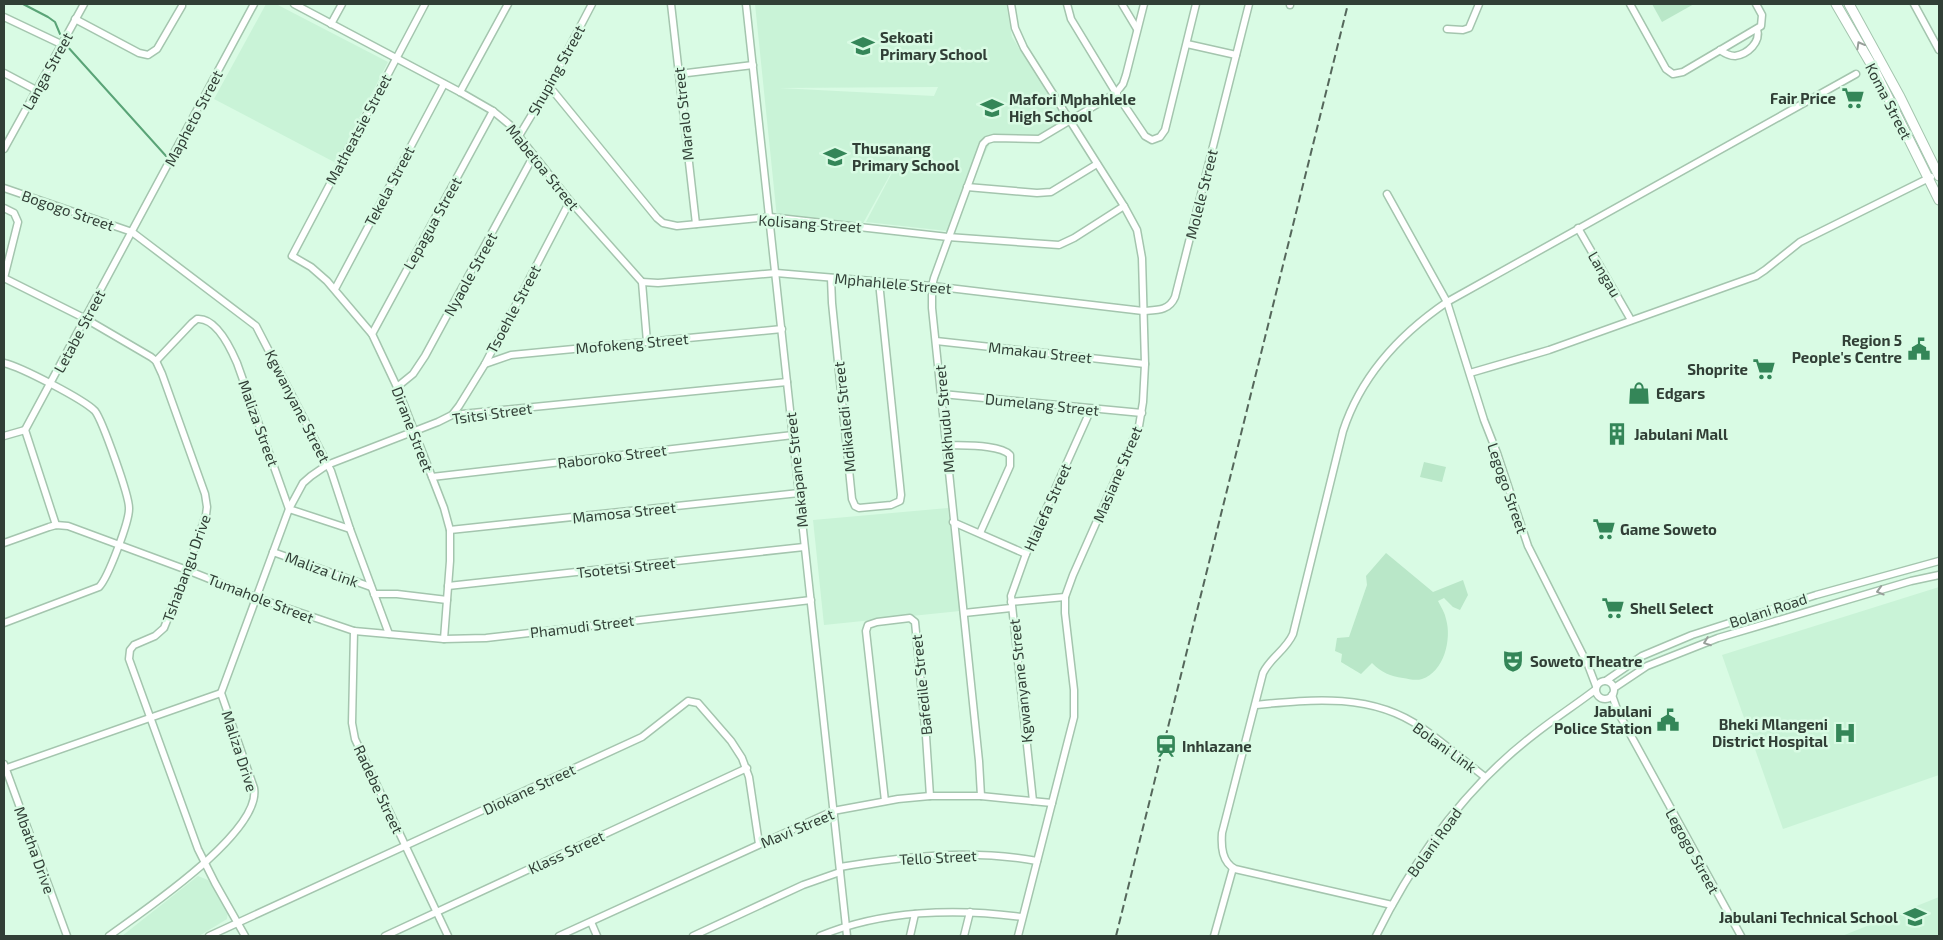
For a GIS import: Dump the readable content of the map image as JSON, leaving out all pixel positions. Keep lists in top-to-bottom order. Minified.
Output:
{"streets":{"main road":["Koma Street"],"street":["Shuping Street","Langa Street","Maralo Street","Mapheto Street","Matheatsie Street","Mabetoa Street","Tekela Street","Molele Street","Bogogo Street","Lepagua Street","Kolisang Street","Nyaole Street","Langau","Mphahlele Street","Tsoehle Street","Letabe Street","Mofokeng Street","Mmakau Street","Dumelang Street","Kgwanyane Street","Tsitsi Street","Mdikaledi Street","Makhudu Street","Maliza Street","Dirane Street","Raboroko Street","Makapane Street","Masiane Street","Legogo Street","Hlalefa Street","Mamosa Street","Tsotetsi Street","Tshabangu Drive","Maliza Link","Tumahole Street","Bolani Road","Phamudi Street","Bafedile Street","Bolani Link","Maliza Drive","Radebe Street","Diokane Street","Mavi Street","Mbatha Drive","Klass Street","Tello Street"]},"crossings":[["Shuping Street","Mabetoa Street"],["Shuping Street","Kolisang Street"],["Maralo Street","Kolisang Street"],["Mapheto Street","Bogogo Street"],["Mapheto Street","Letabe Street"],["Mapheto Street","Kgwanyane Street"],["Matheatsie Street","Mabetoa Street"],["Matheatsie Street","Dirane Street"],["Mabetoa Street","Tekela Street"],["Mabetoa Street","Lepagua Street"],["Mabetoa Street","Nyaole Street"],["Mabetoa Street","Mphahlele Street"],["Mabetoa Street","Tsoehle Street"],["Tekela Street","Dirane Street"],["Molele Street","Mphahlele Street"],["Molele Street","Masiane Street"],["Bogogo Street","Letabe Street"],["Bogogo Street","Kgwanyane Street"],["Lepagua Street","Dirane Street"],["Kolisang Street","Makhudu Street"],["Kolisang Street","Makapane Street"],["Kolisang Street","Masiane Street"],["Nyaole Street","Dirane Street"],["Mphahlele Street","Mdikaledi Street"],["Mphahlele Street","Makhudu Street"],["Mphahlele Street","Makapane Street"],["Mphahlele Street","Masiane Street"],["Tsoehle Street","Mofokeng Street"],["Tsoehle Street","Tsitsi Street"],["Letabe Street","Kgwanyane Street"],["Mofokeng Street","Makapane Street"],["Mmakau Street","Makhudu Street"],["Mmakau Street","Masiane Street"],["Dumelang Street","Makhudu Street"],["Dumelang Street","Masiane Street"],["Dumelang Street","Hlalefa Street"],["Kgwanyane Street","Tsitsi Street"],["Kgwanyane Street","Makhudu Street"],["Kgwanyane Street","Hlalefa Street"],["Kgwanyane Street","Maliza Link"],["Kgwanyane Street","Phamudi Street"],["Kgwanyane Street","Mavi Street"],["Tsitsi Street","Maliza Street"],["Tsitsi Street","Dirane Street"],["Tsitsi Street","Makapane Street"],["Makhudu Street","Masiane Street"],["Makhudu Street","Mavi Street"],["Maliza Street","Tshabangu Drive"],["Dirane Street","Raboroko Street"],["Dirane Street","Mamosa Street"],["Dirane Street","Tsotetsi Street"],["Dirane Street","Maliza Link"],["Dirane Street","Phamudi Street"],["Raboroko Street","Makapane Street"],["Makapane Street","Mamosa Street"],["Makapane Street","Tsotetsi Street"],["Makapane Street","Phamudi Street"],["Makapane Street","Mavi Street"],["Makapane Street","Tello Street"],["Masiane Street","Mavi Street"],["Masiane Street","Tello Street"],["Legogo Street","Bolani Road"],["Tshabangu Drive","Tumahole Street"],["Tshabangu Drive","Maliza Drive"],["Tshabangu Drive","Diokane Street"],["Tumahole Street","Phamudi Street"],["Tumahole Street","Maliza Drive"],["Tumahole Street","Radebe Street"],["Bolani Road","Bolani Link"],["Phamudi Street","Radebe Street"],["Bafedile Street","Mavi Street"],["Radebe Street","Diokane Street"],["Radebe Street","Klass Street"],["Diokane Street","Mavi Street"],["Diokane Street","Klass Street"]],"places":{"school or university":["Sekoati Primary School","Mafori Mphahlele High School","Thusanang Primary School","Jabulani Technical School"],"supermarket":["Fair Price","Shoprite","Game Soweto","Shell Select"],"public building":["Region 5 People's Centre","Jabulani Police Station"],"shop":["Edgars"],"building":["Jabulani Mall"],"theatre":["Soweto Theatre"],"hospital":["Bheki Mlangeni District Hospital"],"station":["Inhlazane"]}}
